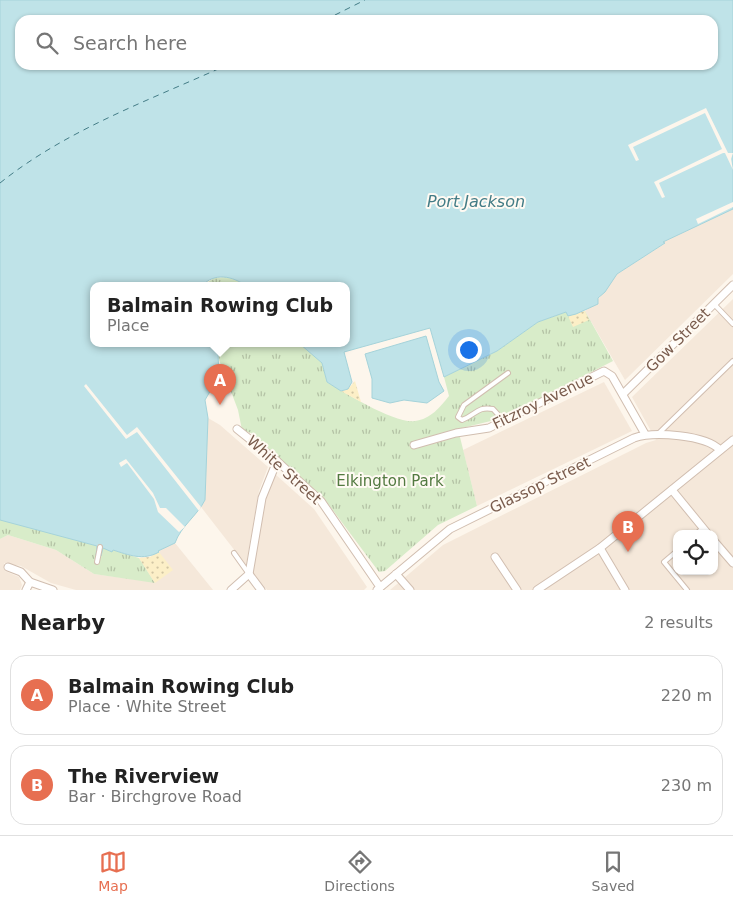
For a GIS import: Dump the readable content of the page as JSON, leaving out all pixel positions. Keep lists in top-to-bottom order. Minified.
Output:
{"streets":{"street":["Gow Street","Fitzroy Avenue","White Street","Glassop Street"]},"crossings":[["Gow Street","Fitzroy Avenue"],["White Street","Glassop Street"]],"water":["Port Jackson"],"parks":["Elkington Park"],"page":{"search":"Search here","popup":["Balmain Rowing Club","Place"],"pins":["A","B"],"heading":["Nearby","2 results"],"list":[{"mark":"A","name":"Balmain Rowing Club","note":"Place · White Street","value":"220 m"},{"mark":"B","name":"The Riverview","note":"Bar · Birchgrove Road","value":"230 m"}],"nav":["Map","Directions","Saved"]}}
